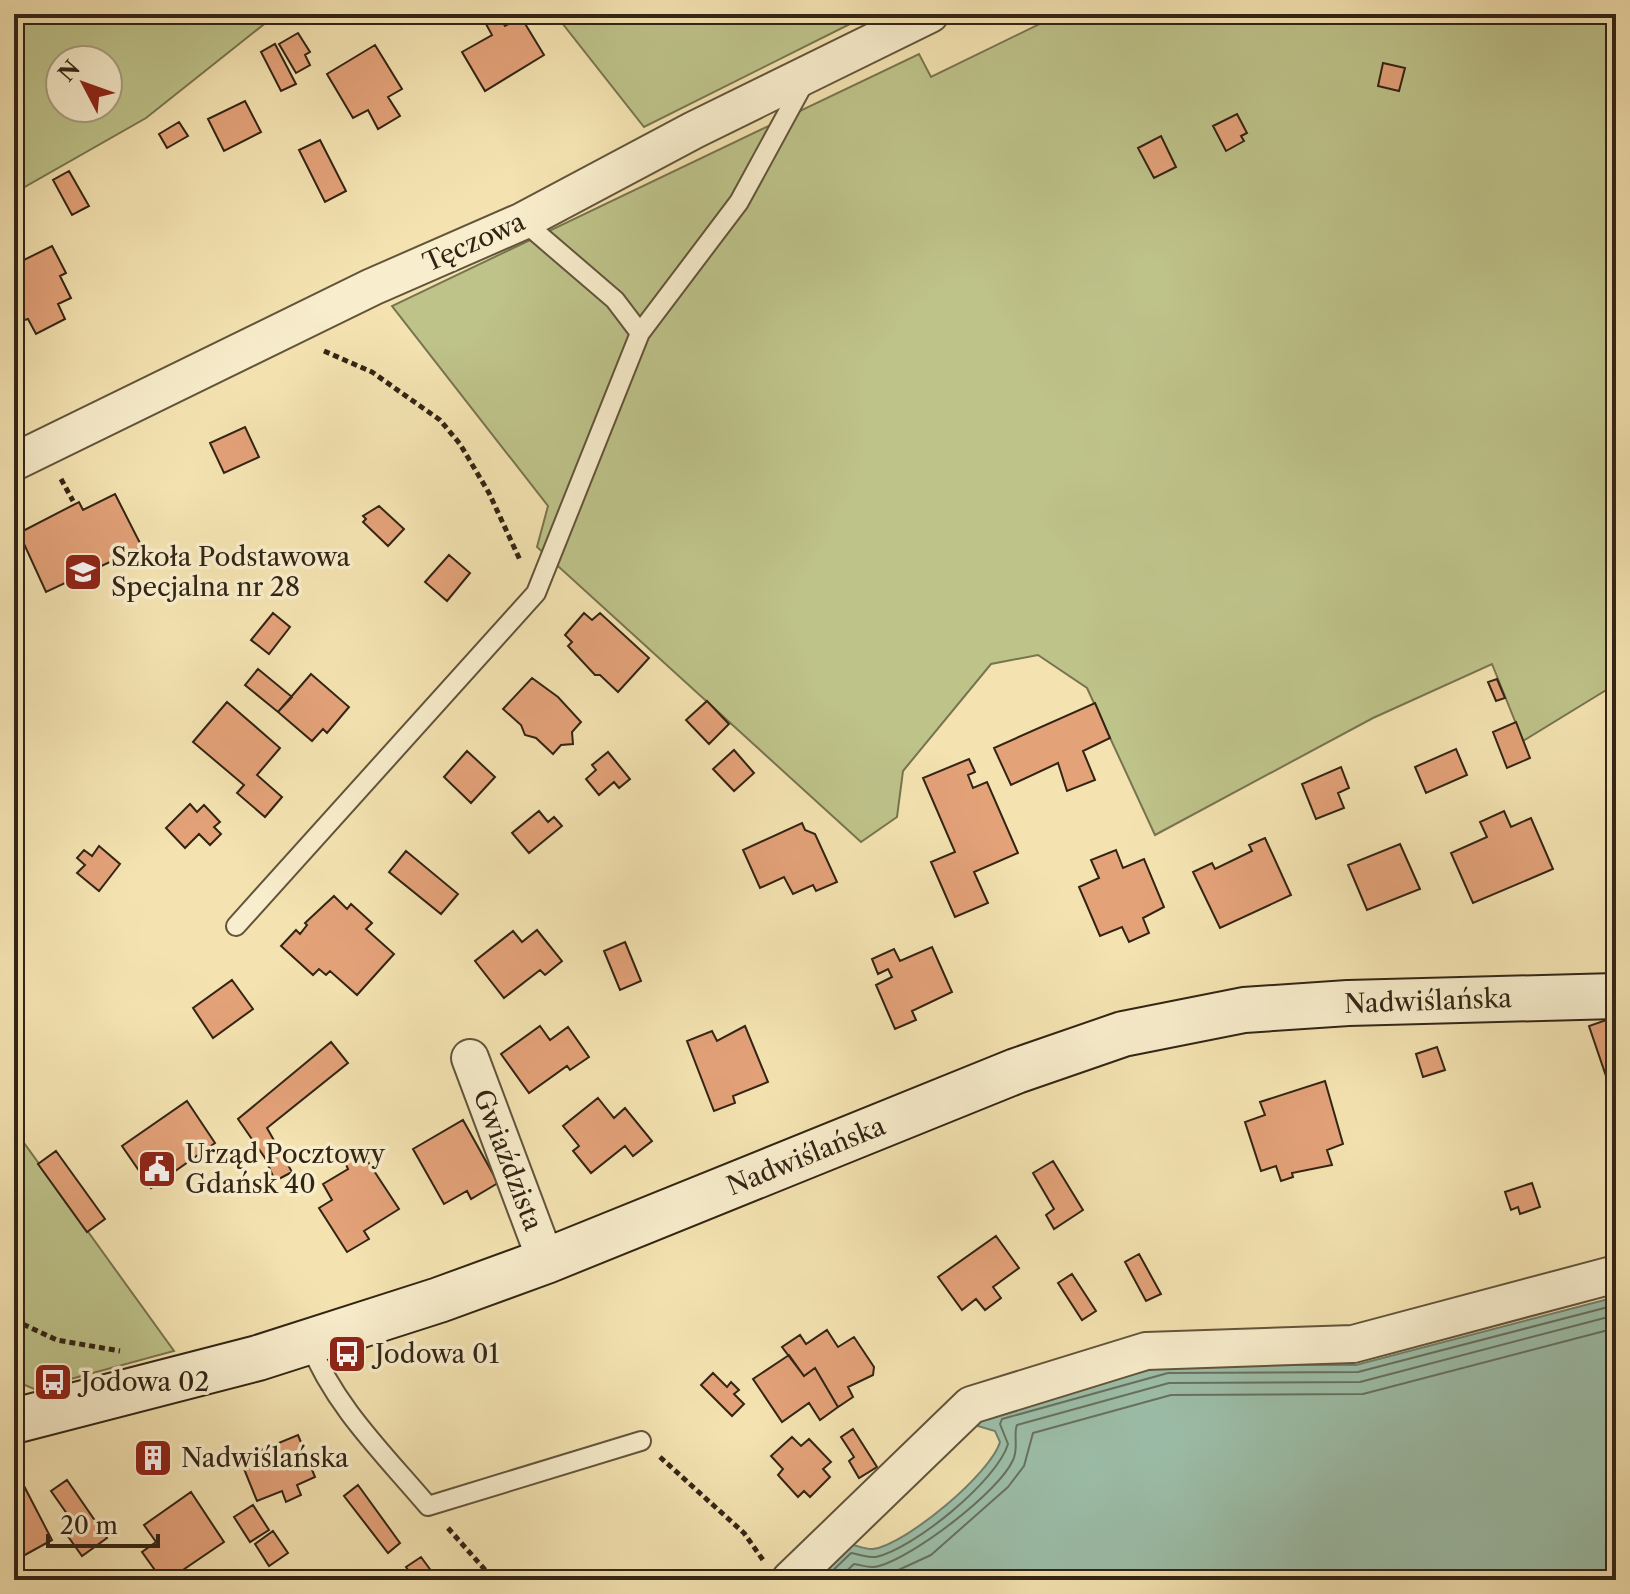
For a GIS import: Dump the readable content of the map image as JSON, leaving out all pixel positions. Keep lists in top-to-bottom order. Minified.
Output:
{"streets":{"street":["Tęczowa","Nadwiślańska","Gwiaździsta"]},"crossings":[["Nadwiślańska","Gwiaździsta"]],"places":{"school or university":["Szkoła Podstawowa Specjalna nr 28"],"public building":["Urząd Pocztowy Gdańsk 40"],"bus stop":["Jodowa 01","Jodowa 02"],"building":["Nadwiślańska"]},"scale_bar":"20 m","north":"top left"}
